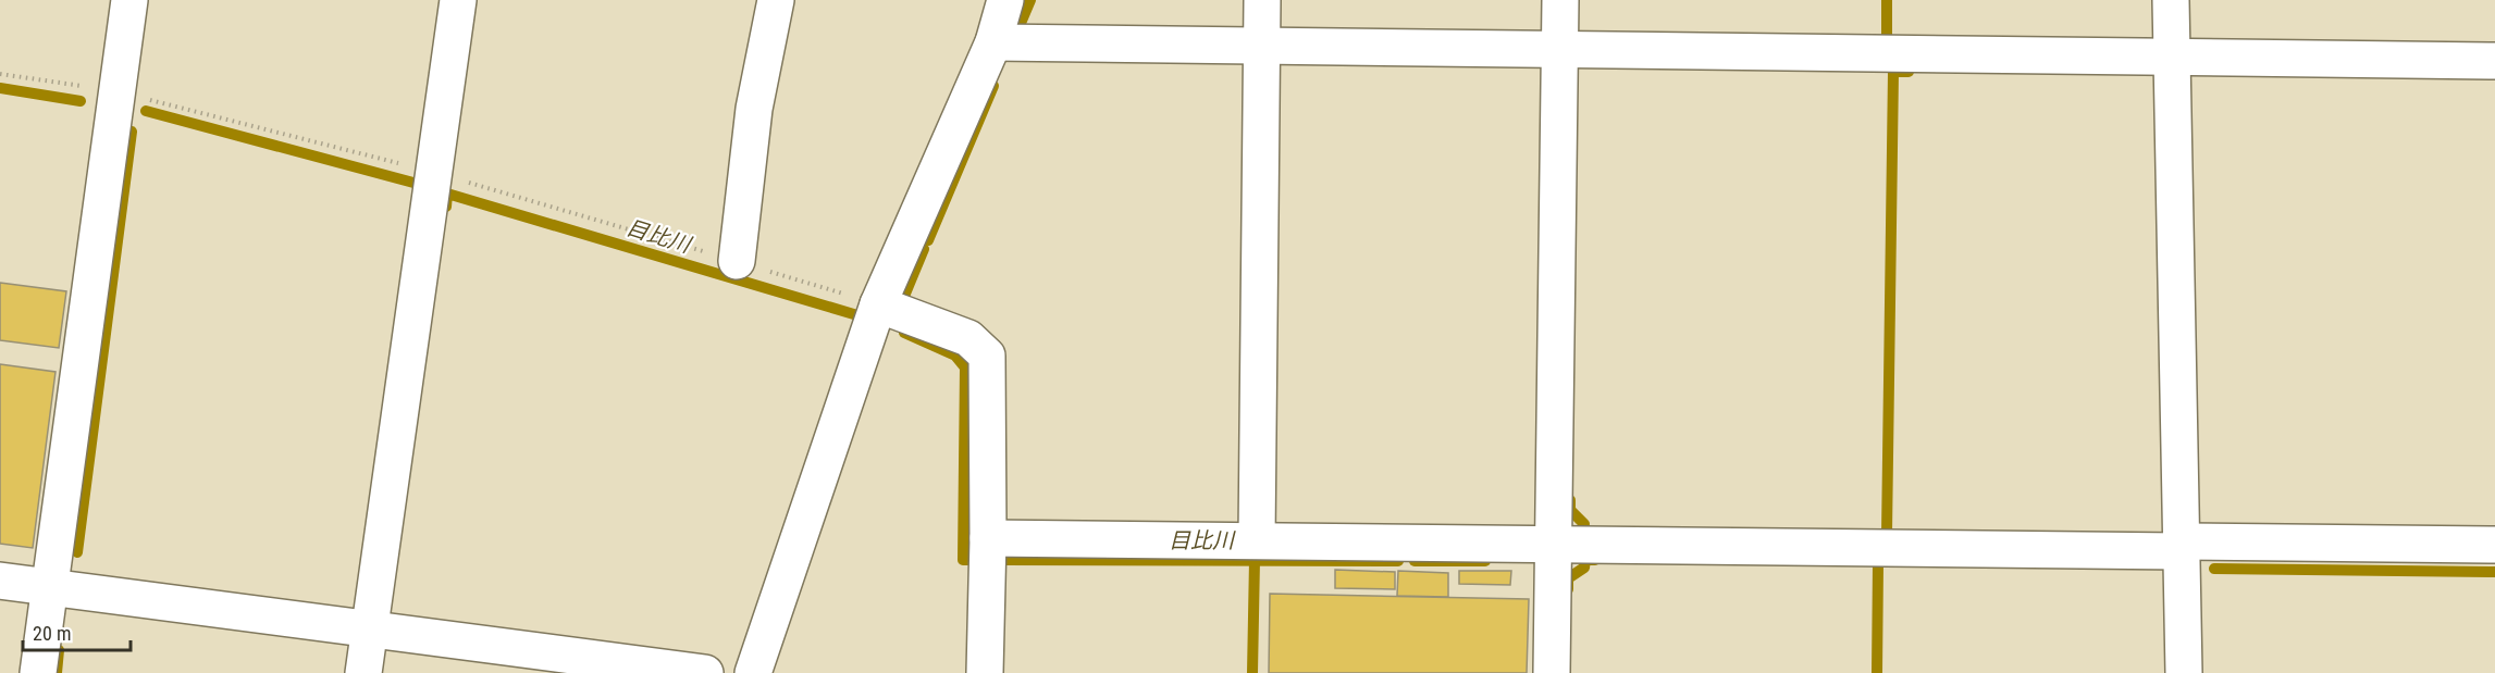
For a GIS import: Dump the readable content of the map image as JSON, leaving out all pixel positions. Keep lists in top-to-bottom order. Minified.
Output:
{"water":["目比川"],"scale_bar":"20 m"}
